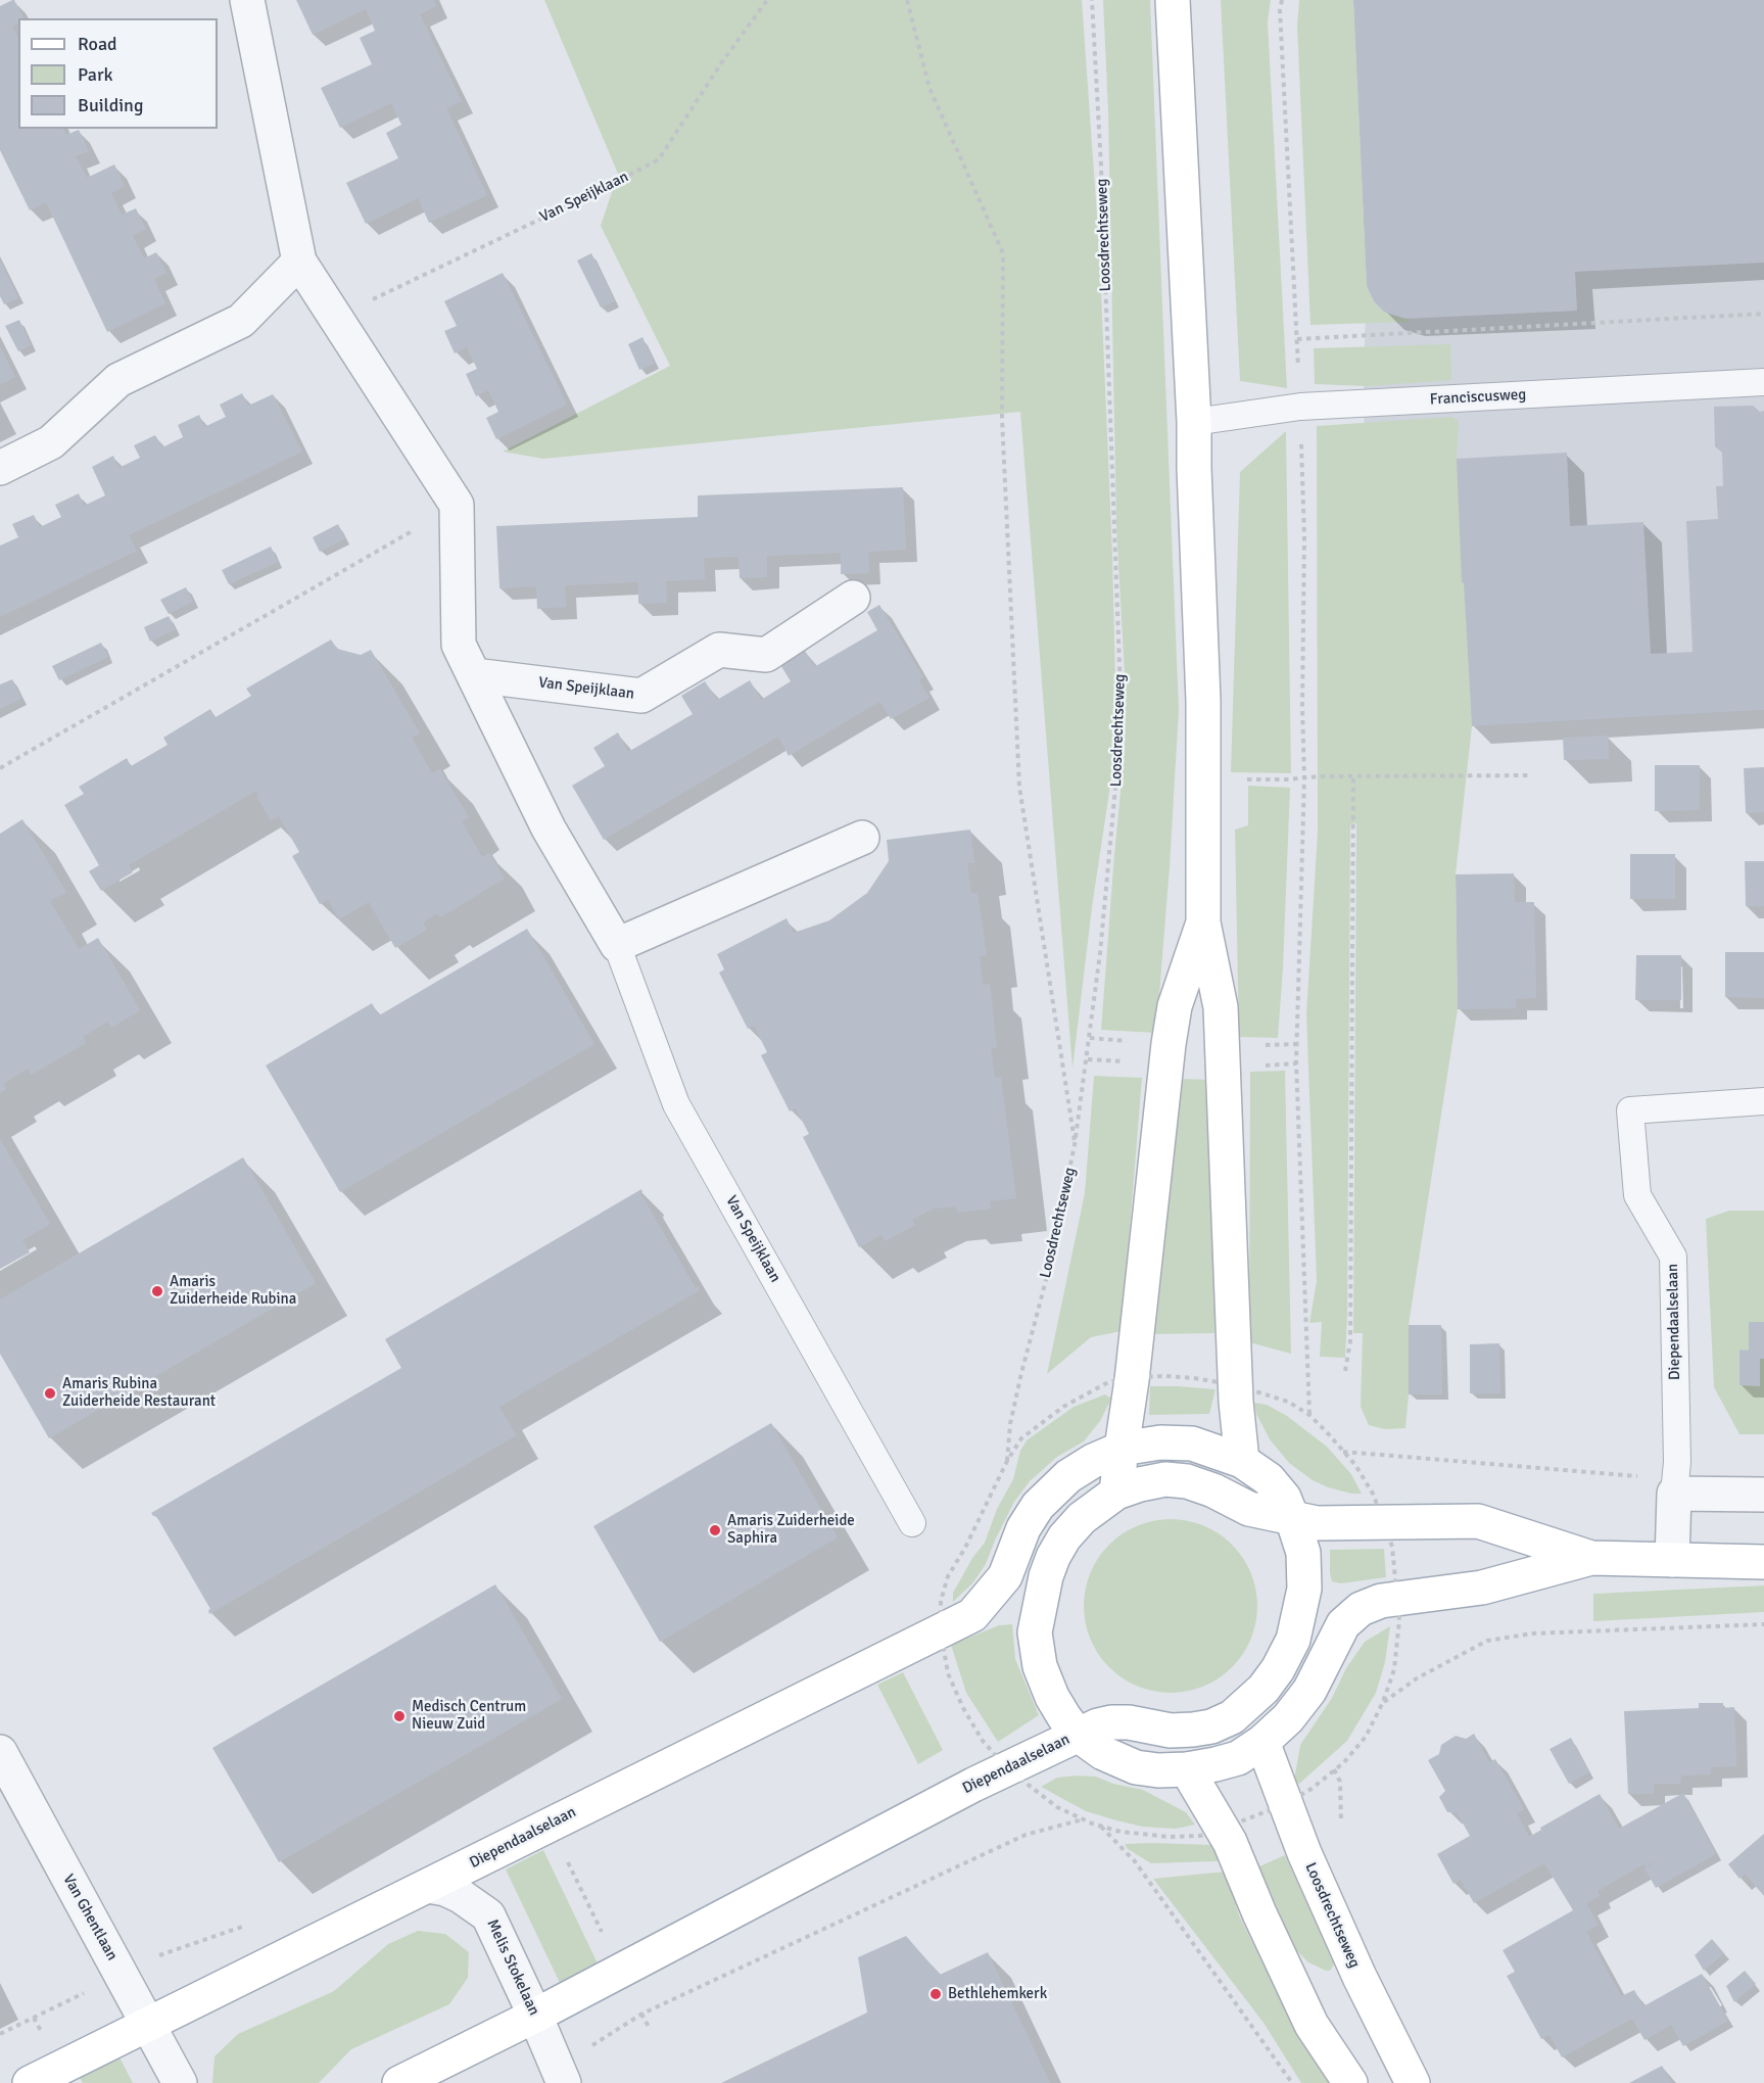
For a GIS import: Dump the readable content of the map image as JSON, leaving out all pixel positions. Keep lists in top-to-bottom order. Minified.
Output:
{"streets":{"main road":["Loosdrechtseweg","Diependaalselaan"],"street":["Van Speijklaan","Van Ghentlaan","Melis Stokelaan"],"lane":["Franciscusweg"]},"crossings":[["Loosdrechtseweg","Diependaalselaan"],["Diependaalselaan","Van Ghentlaan"],["Diependaalselaan","Melis Stokelaan"]],"places":["Amaris Zuiderheide Rubina","Amaris Rubina Zuiderheide Restaurant","Amaris Zuiderheide Saphira","Medisch Centrum Nieuw Zuid","Bethlehemkerk"],"legend":["Road","Park","Building"]}
